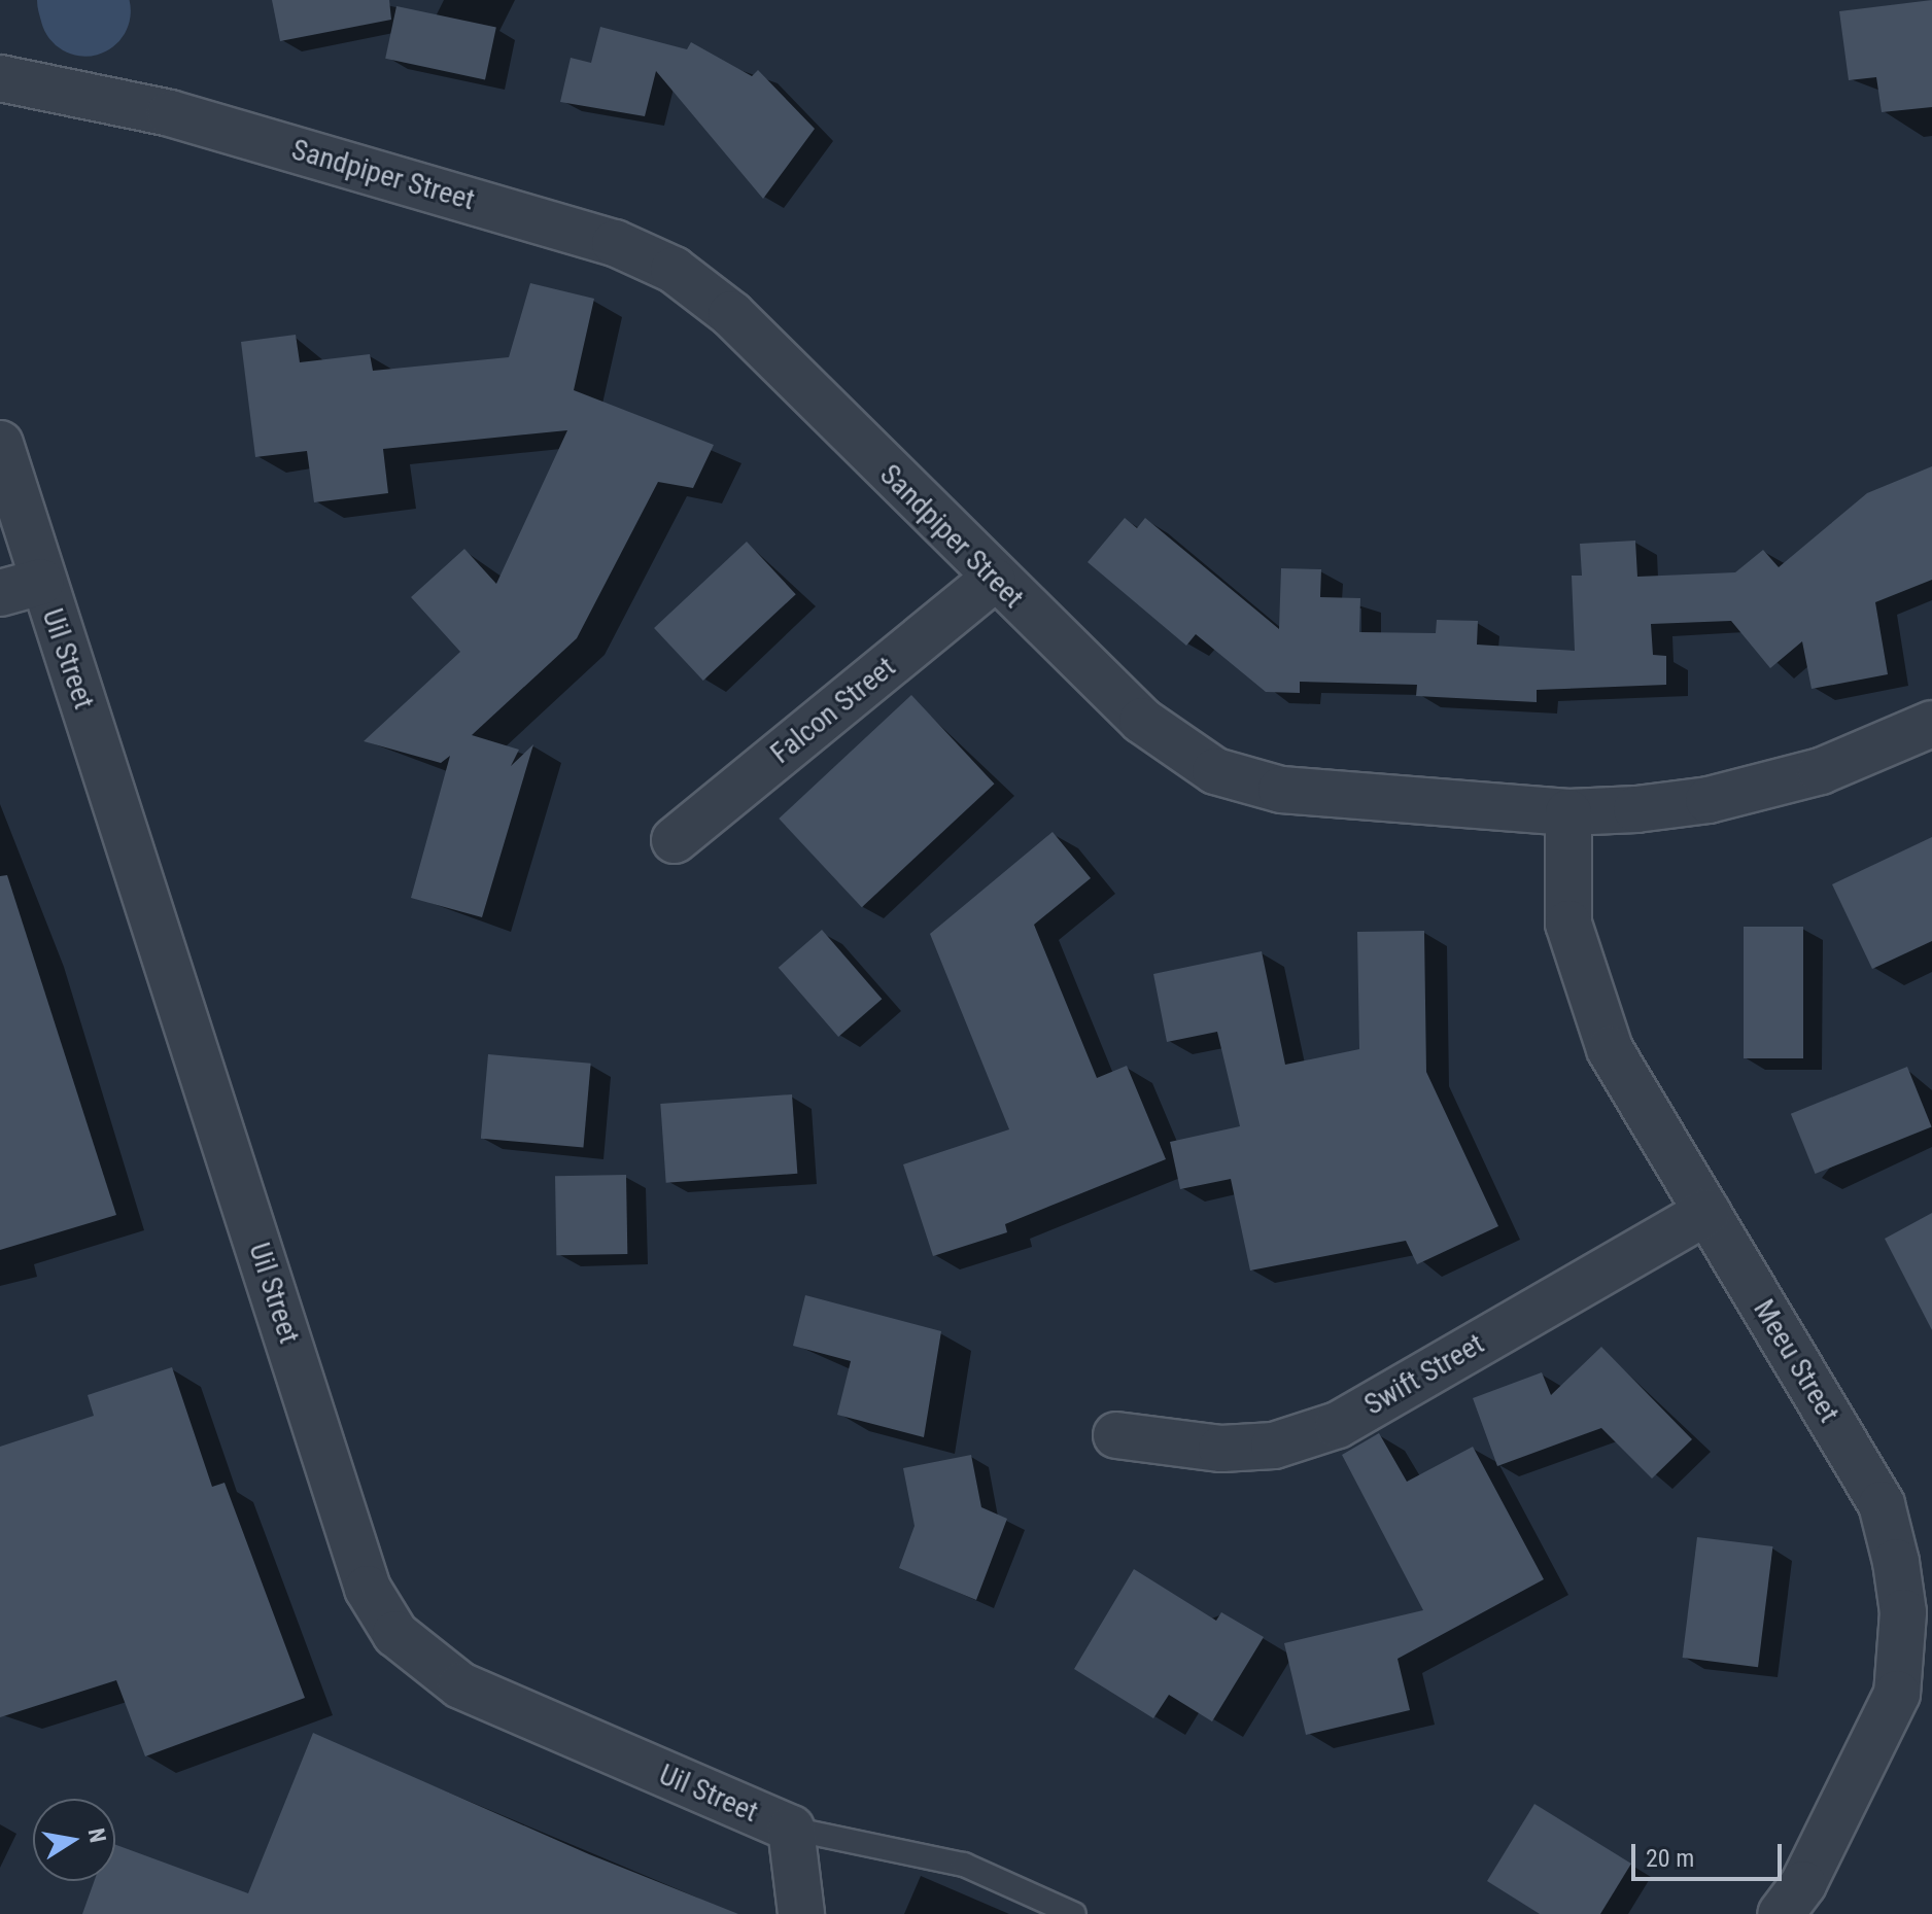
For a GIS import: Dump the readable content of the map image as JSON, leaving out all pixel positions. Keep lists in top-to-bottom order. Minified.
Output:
{"streets":{"street":["Sandpiper Street","Uil Street","Falcon Street","Meeu Street","Swift Street"]},"crossings":[["Sandpiper Street","Falcon Street"],["Sandpiper Street","Meeu Street"],["Meeu Street","Swift Street"]],"scale_bar":"20 m","north":"right"}
